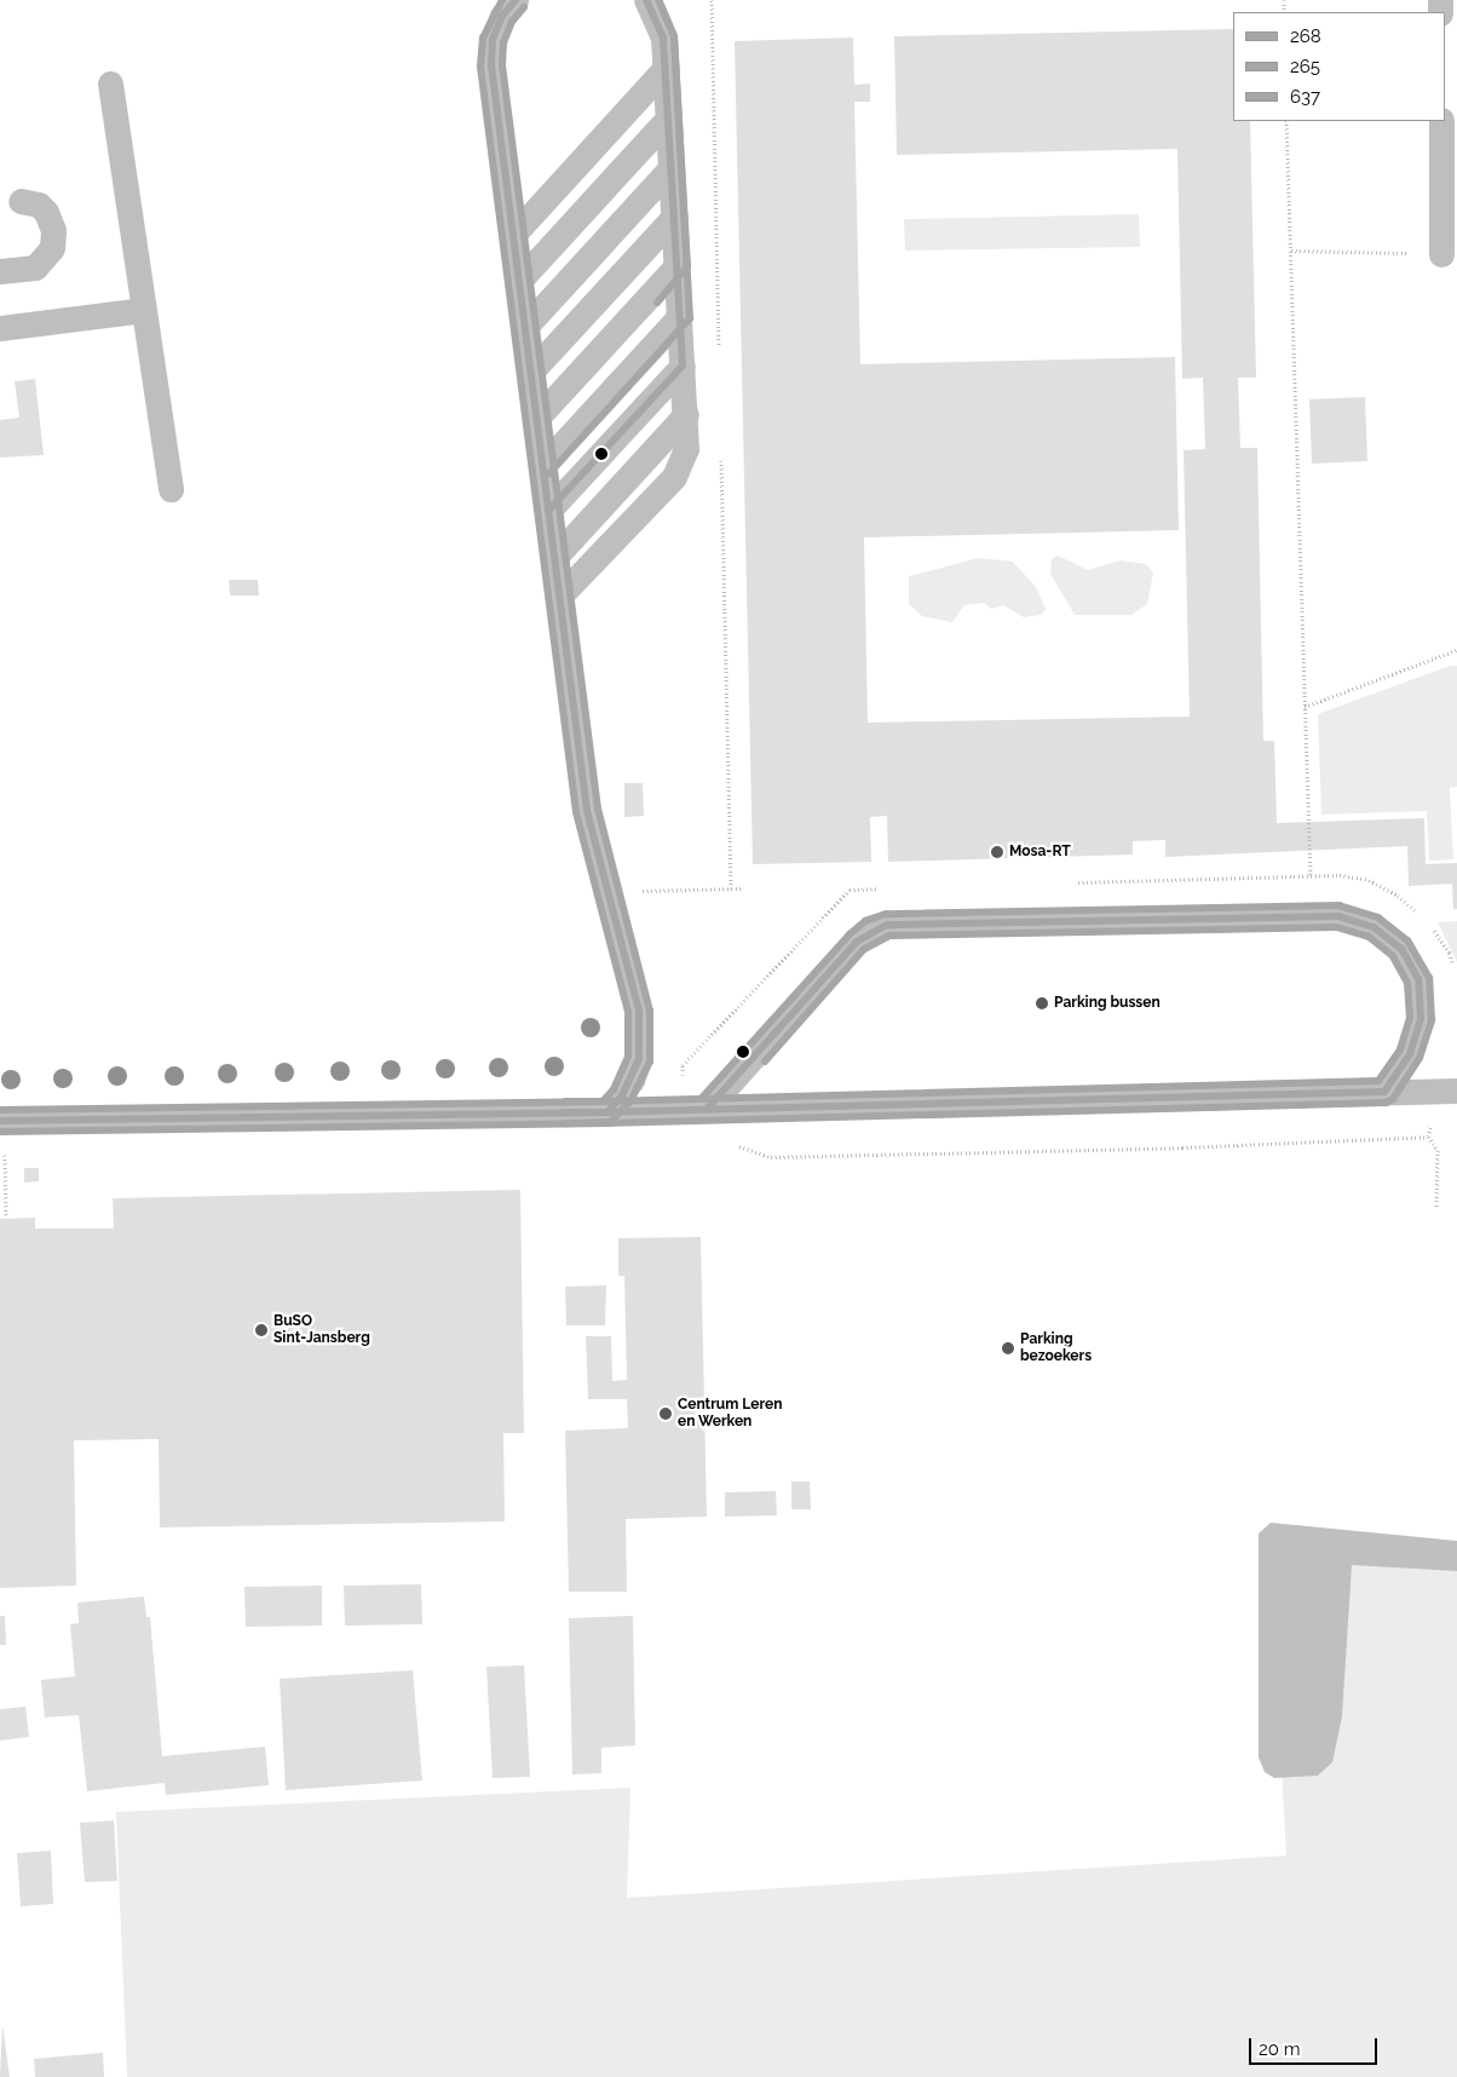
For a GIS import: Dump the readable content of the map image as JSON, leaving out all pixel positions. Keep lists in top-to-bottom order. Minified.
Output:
{"places":["Mosa-RT","Parking bussen","BuSO Sint-Jansberg","Parking bezoekers","Centrum Leren en Werken"],"lines":["transit line 268","transit line 265","transit line 637"],"legend":["268","265","637"],"scale_bar":"20 m"}
